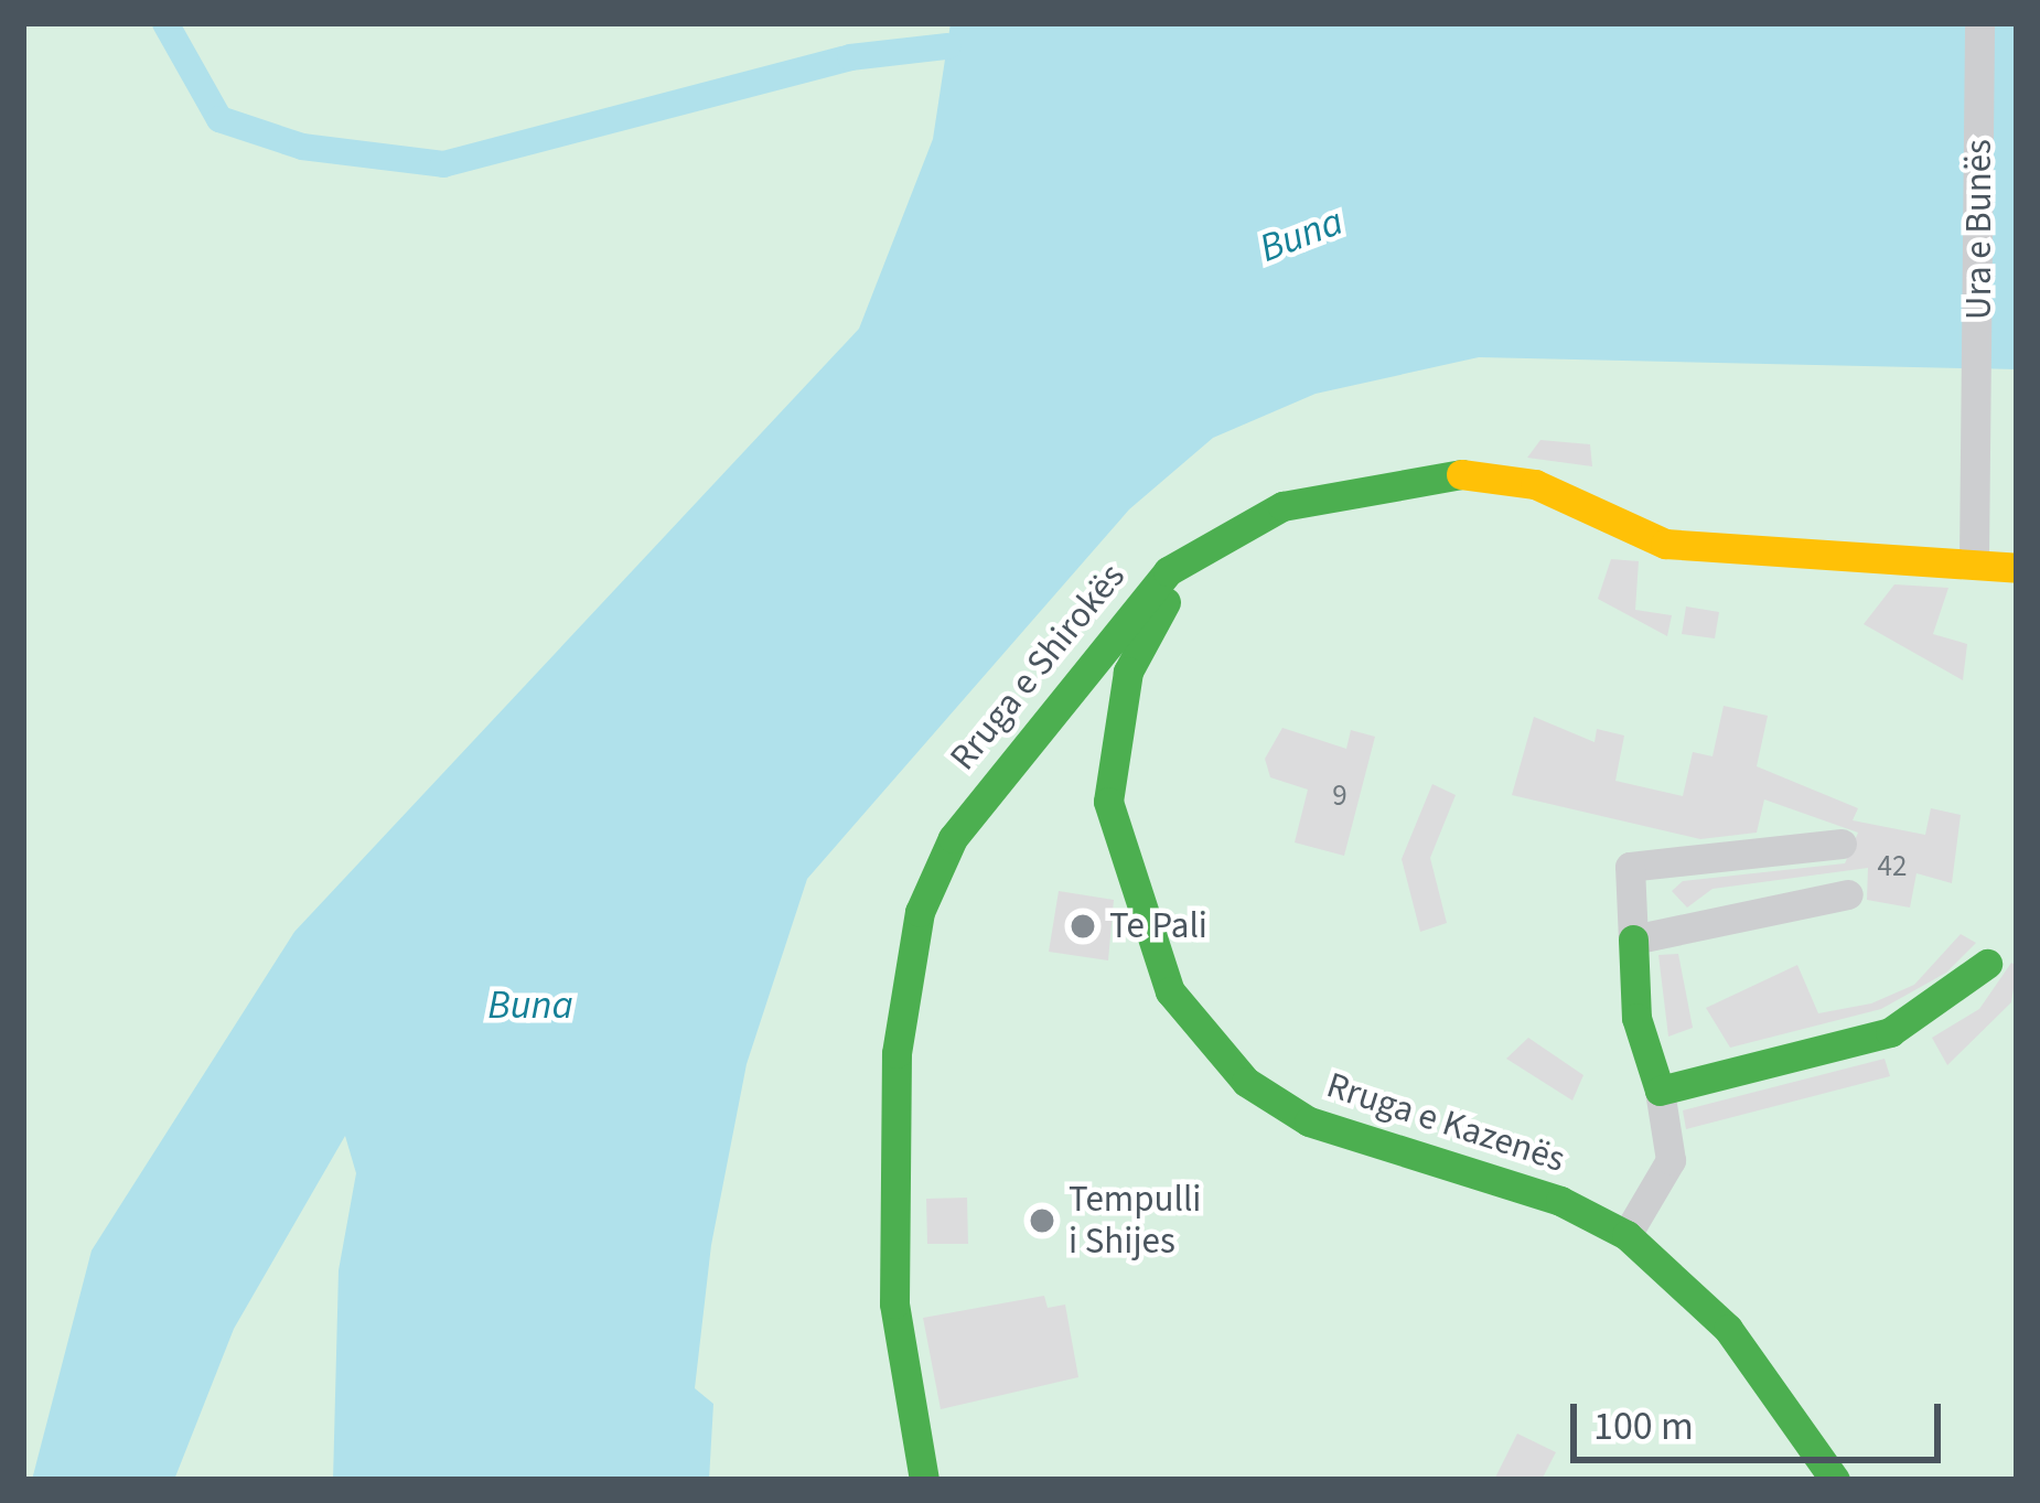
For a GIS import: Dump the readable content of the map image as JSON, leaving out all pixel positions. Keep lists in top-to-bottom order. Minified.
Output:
{"streets":{"street":["Ura e Bunës","Rruga e Shirokës","Rruga e Kazenës"]},"crossings":[["Ura e Bunës","Rruga e Shirokës"],["Rruga e Shirokës","Rruga e Kazenës"]],"water":["Buna"],"places":["Te Pali","Tempulli i Shijes"],"house_numbers":["9","42"],"scale_bar":"100 m"}
